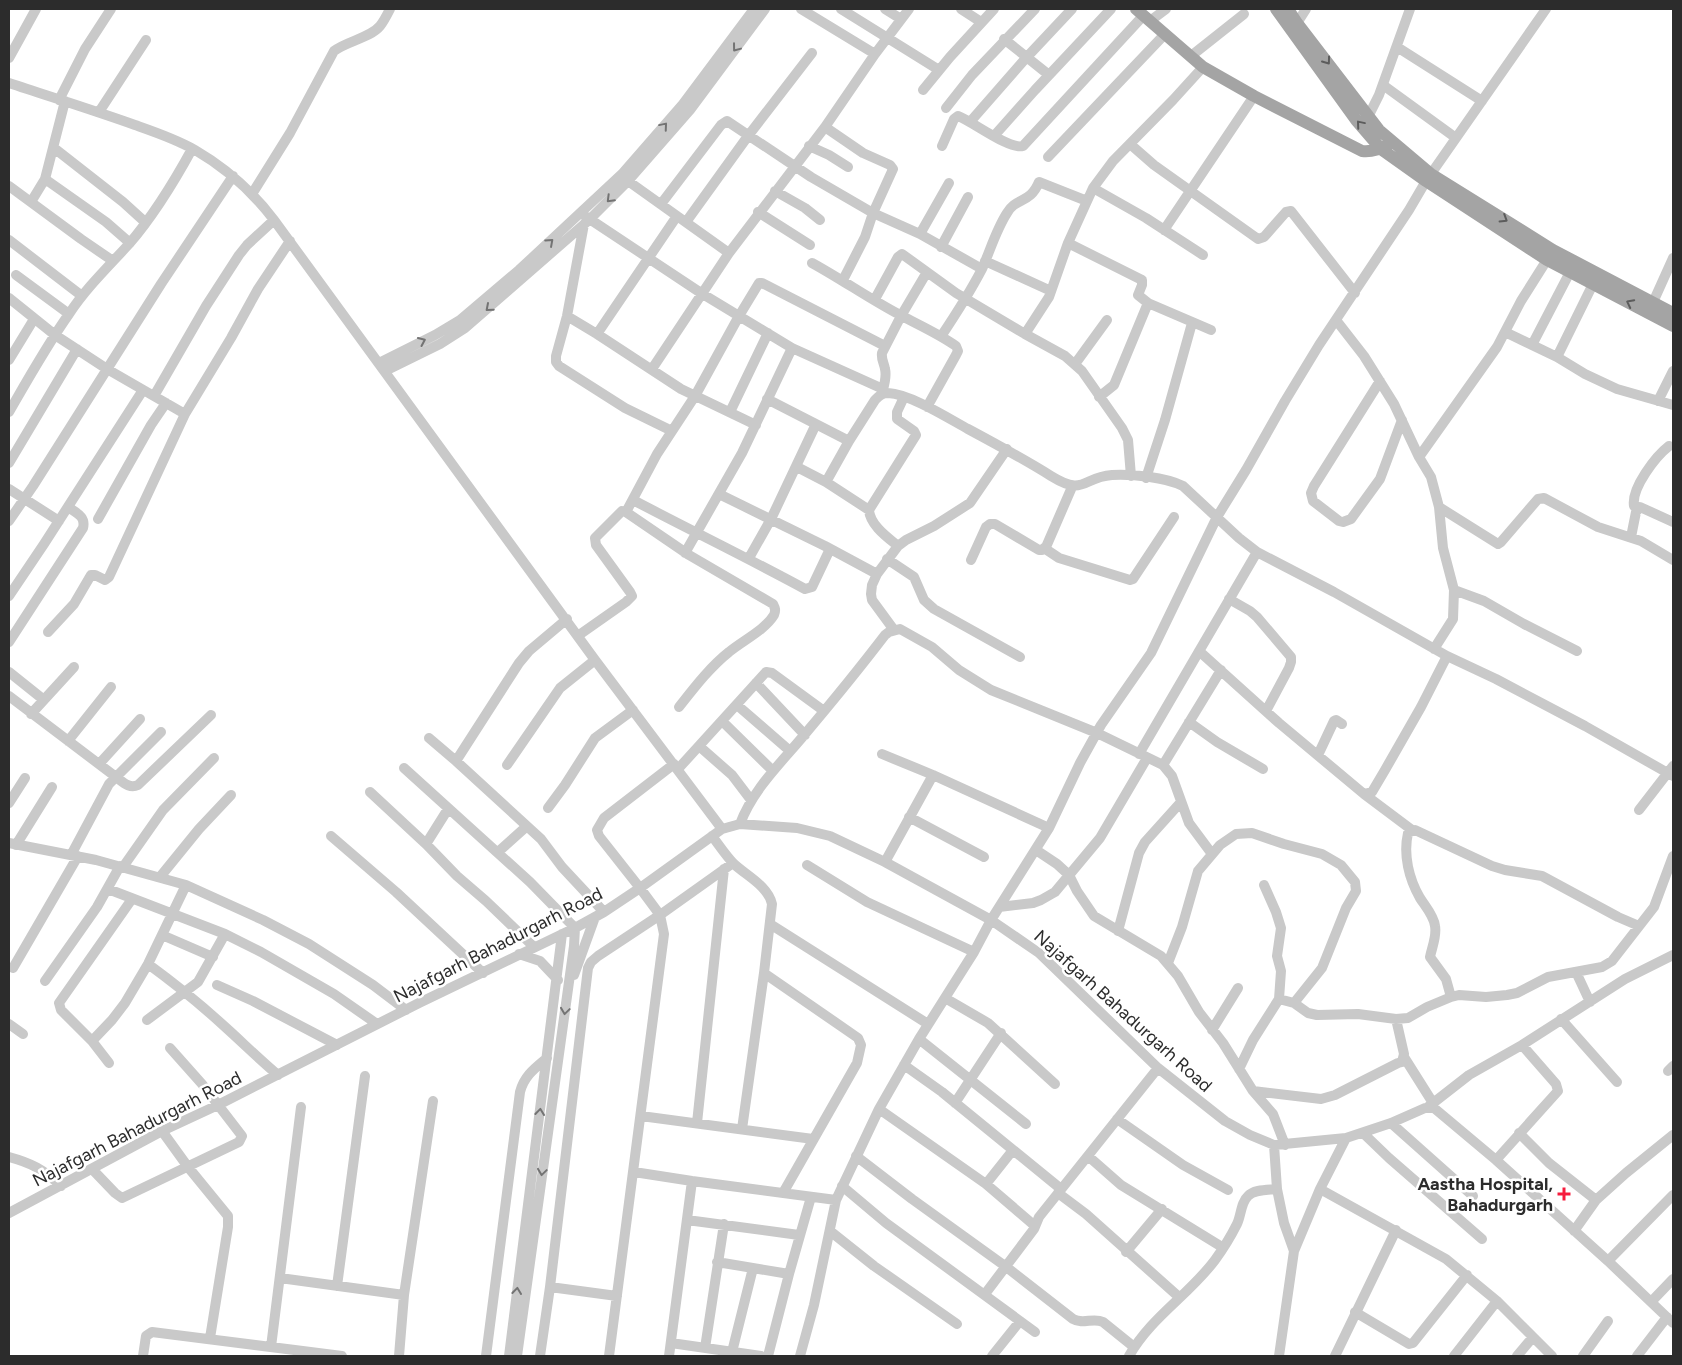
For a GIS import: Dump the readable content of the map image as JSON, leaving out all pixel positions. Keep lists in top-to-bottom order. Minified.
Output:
{"streets":{"street":["Najafgarh Bahadurgarh Road"]},"places":{"health":["Aastha Hospital, Bahadurgarh"]}}
